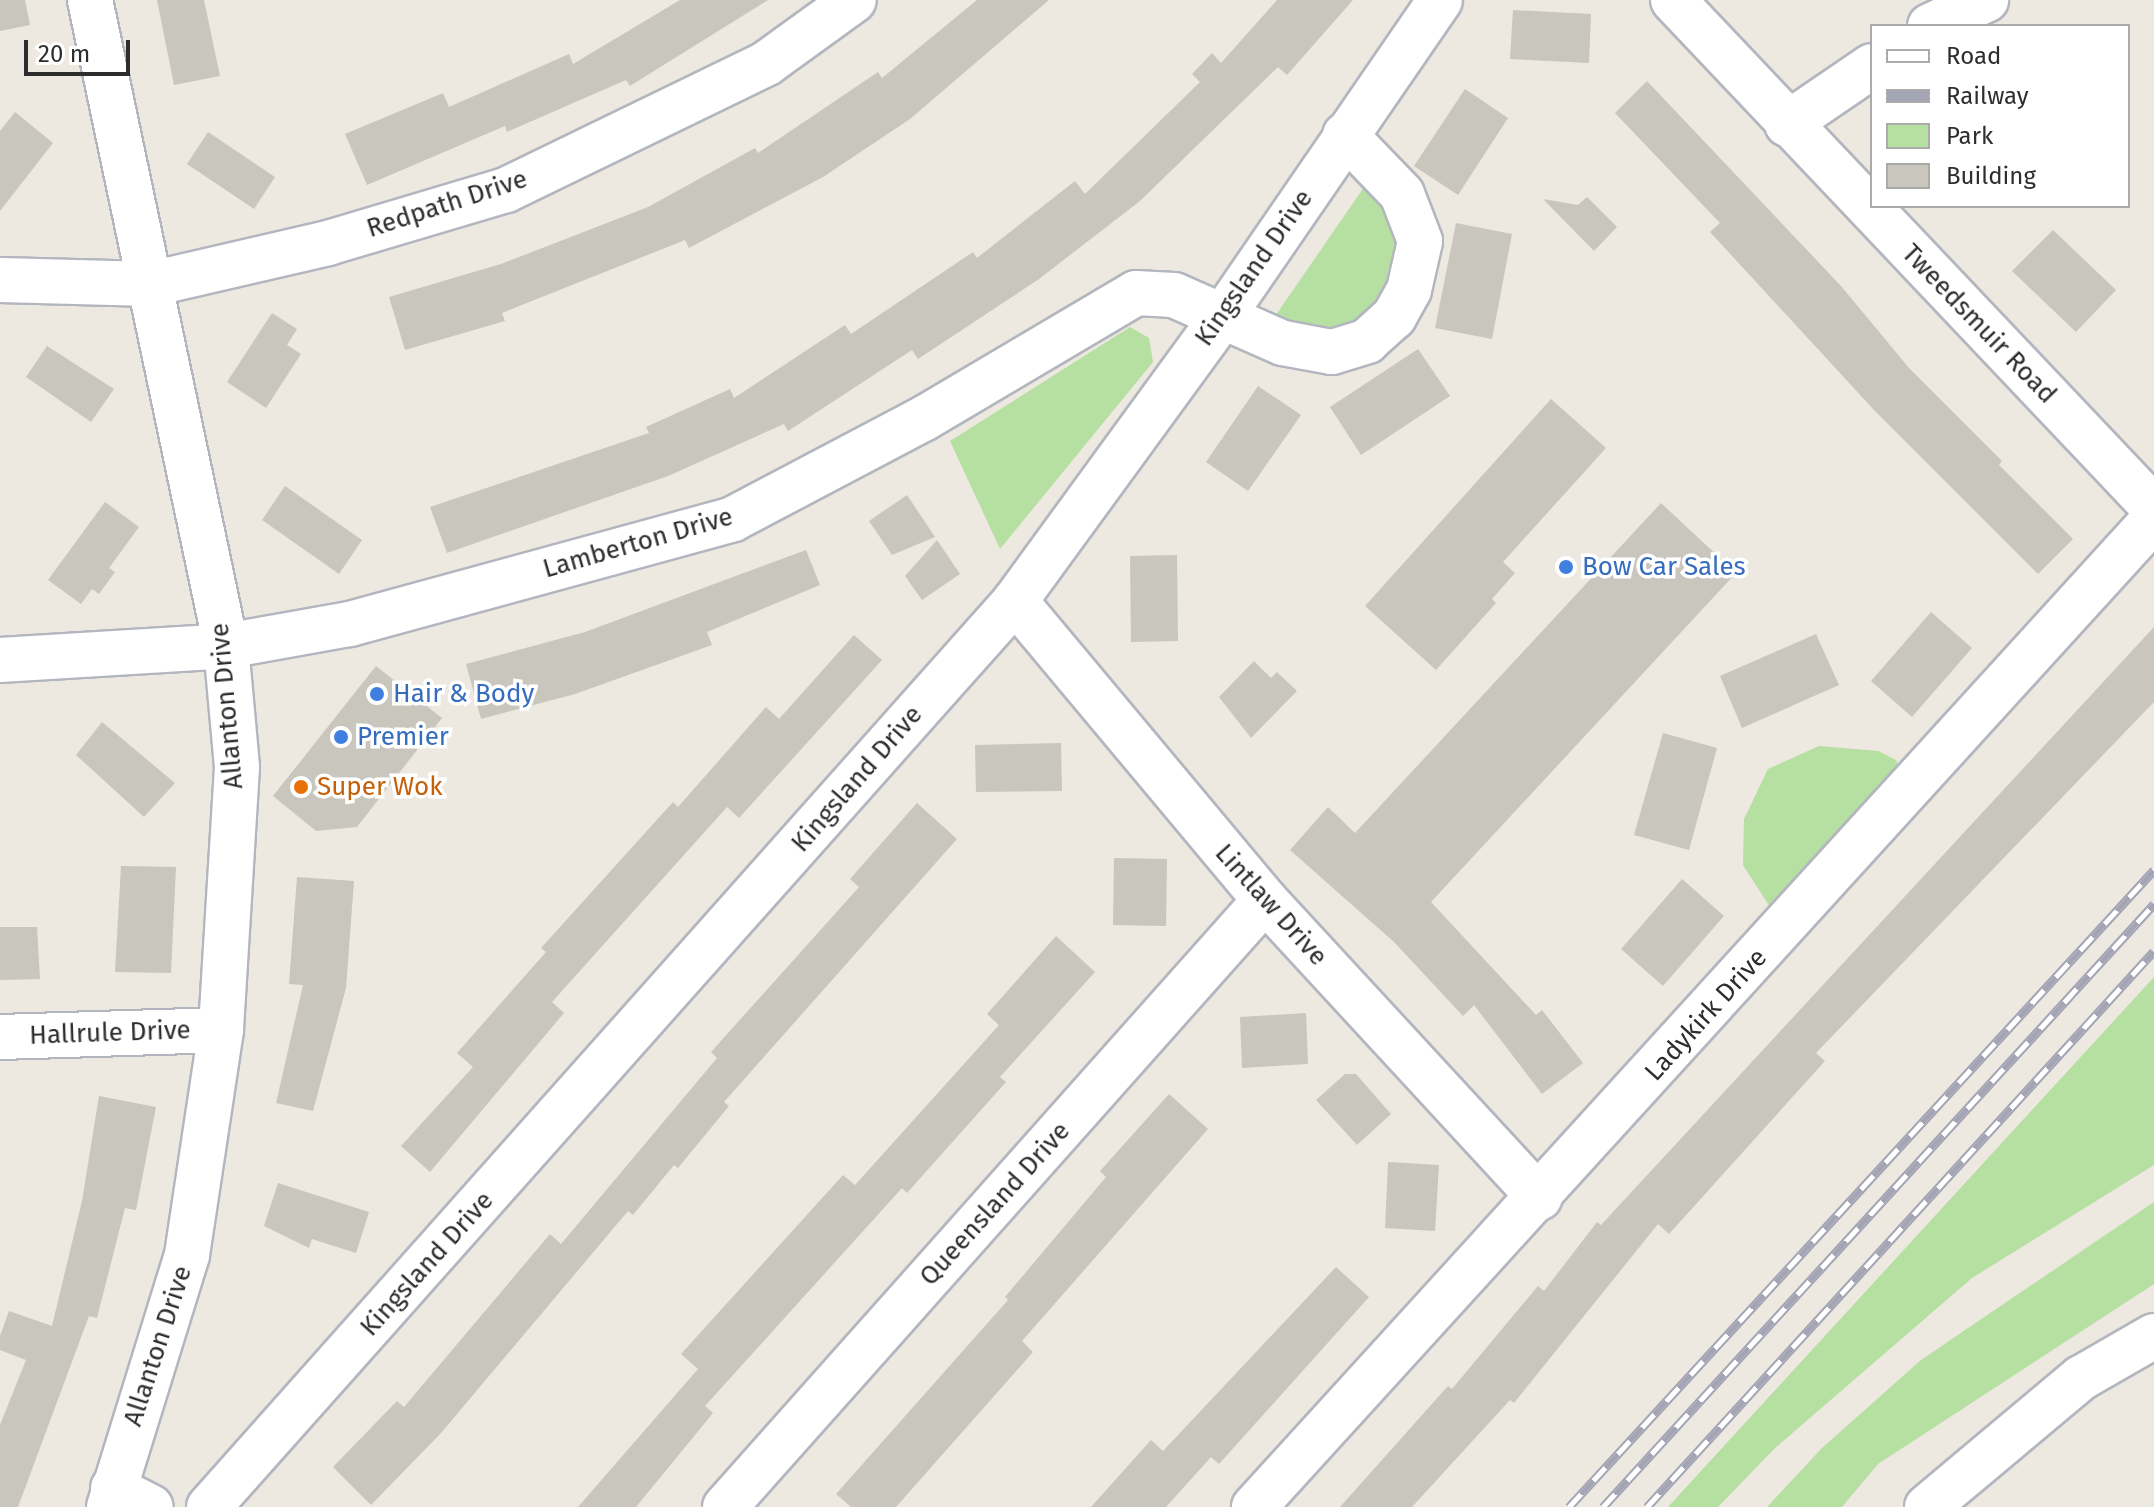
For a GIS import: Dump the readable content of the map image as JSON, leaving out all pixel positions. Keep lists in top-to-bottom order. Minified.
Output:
{"streets":{"street":["Redpath Drive","Kingsland Drive","Tweedsmuir Road","Lamberton Drive","Allanton Drive","Lintlaw Drive","Ladykirk Drive","Hallrule Drive","Queensland Drive"]},"crossings":[["Redpath Drive","Allanton Drive"],["Kingsland Drive","Lamberton Drive"],["Kingsland Drive","Lintlaw Drive"],["Lamberton Drive","Allanton Drive"],["Allanton Drive","Hallrule Drive"],["Lintlaw Drive","Ladykirk Drive"],["Lintlaw Drive","Queensland Drive"]],"places":["Bow Car Sales","Hair & Body","Premier","Super Wok"],"legend":["Road","Railway","Park","Building"],"scale_bar":"20 m"}
